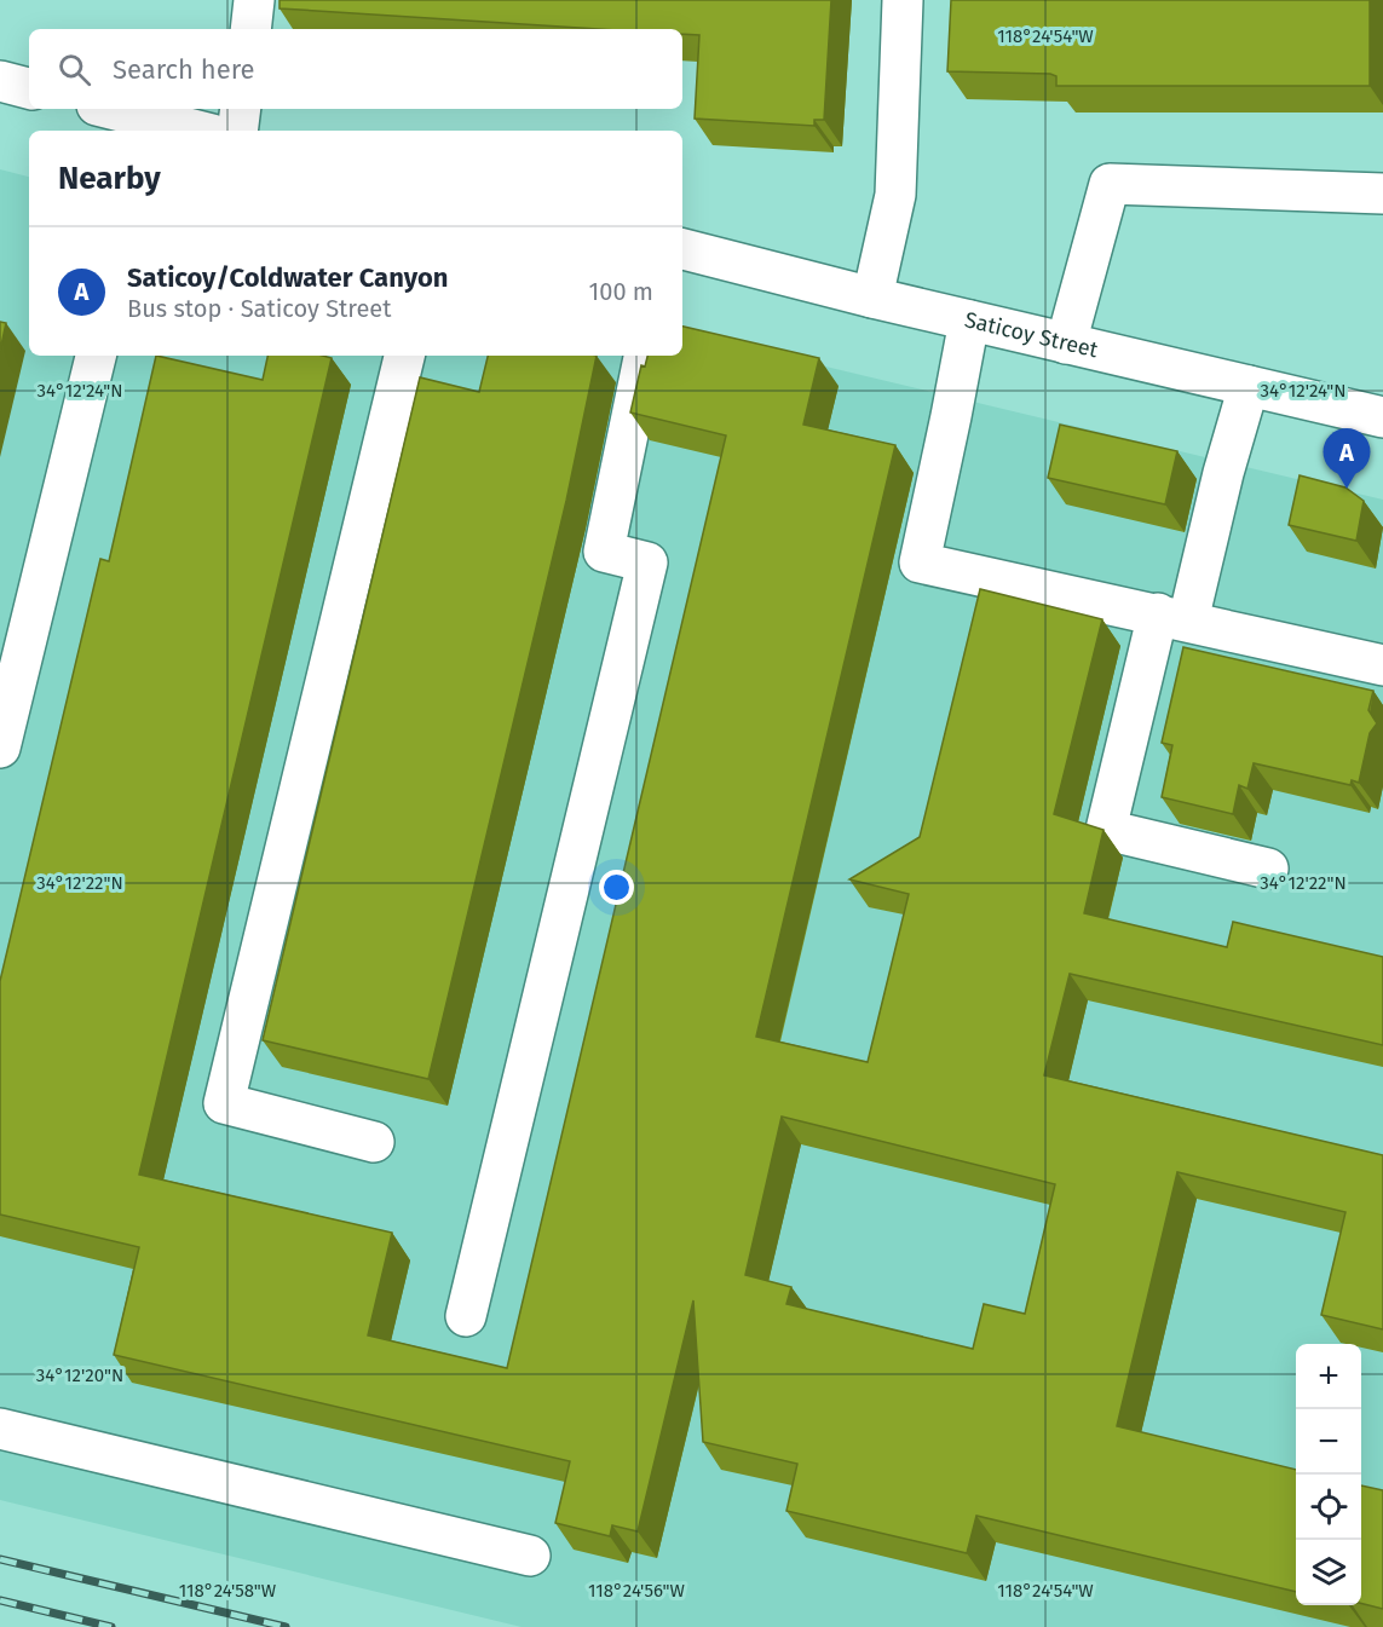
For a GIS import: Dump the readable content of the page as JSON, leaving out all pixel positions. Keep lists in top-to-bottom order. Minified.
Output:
{"streets":{"street":["Saticoy Street"]},"page":{"search":"Search here","heading":"Nearby","list":[{"mark":"A","name":"Saticoy/Coldwater Canyon","note":"Bus stop · Saticoy Street","value":"100 m"}],"pins":"A","map_buttons":["+","−"]},"coordinates":["118°24'54\"W","34°12'24\"N","34°12'22\"N","34°12'20\"N","118°24'58\"W","118°24'56\"W"]}
